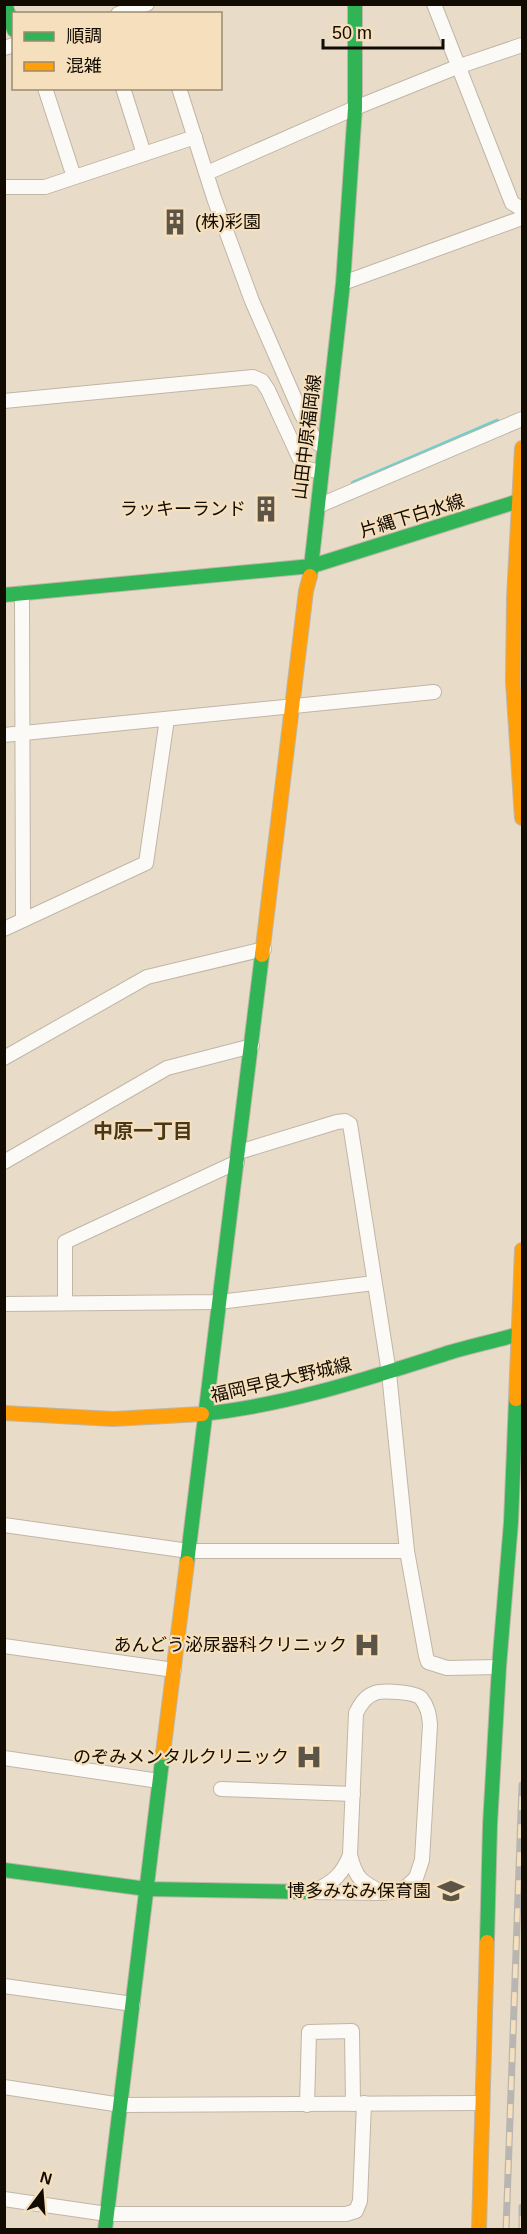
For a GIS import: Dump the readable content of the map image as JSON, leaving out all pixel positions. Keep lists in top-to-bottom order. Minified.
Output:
{"streets":{"street":["山田中原福岡線","片縄下白水線","福岡早良大野城線"]},"crossings":[["山田中原福岡線","片縄下白水線"],["山田中原福岡線","福岡早良大野城線"]],"districts":["中原一丁目"],"places":{"building":["(株)彩園","ラッキーランド"],"hospital":["あんどう泌尿器科クリニック","のぞみメンタルクリニック"],"school or university":["博多みなみ保育園"]},"legend":["順調","混雑"],"scale_bar":"50 m","north":"top"}
